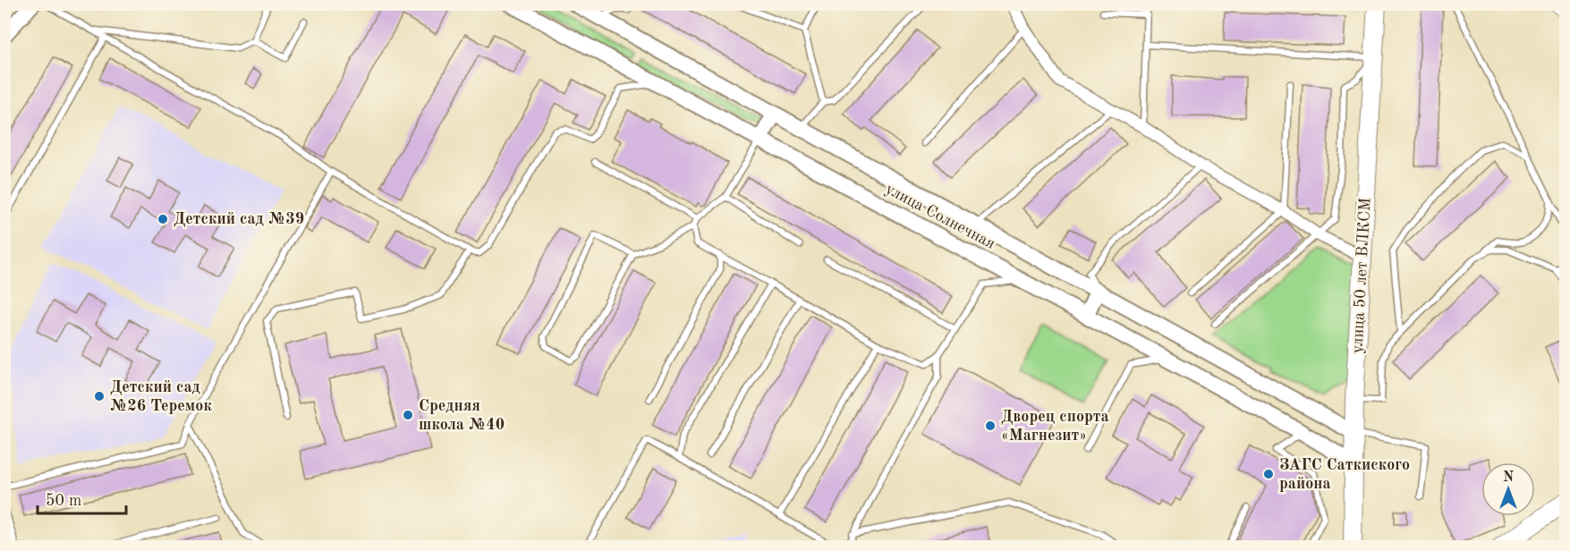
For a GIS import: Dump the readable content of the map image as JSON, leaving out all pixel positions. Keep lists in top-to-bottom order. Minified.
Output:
{"streets":{"main road":["улица Солнечная","улица 50 лет ВЛКСМ"]},"crossings":[["улица Солнечная","улица 50 лет ВЛКСМ"]],"places":["Детский сад №39","Детский сад №26 Теремок","Средняя школа №40","Дворец спорта «Магнезит»","ЗАГС Саткиского района"],"scale_bar":"50 m","north":"top"}
